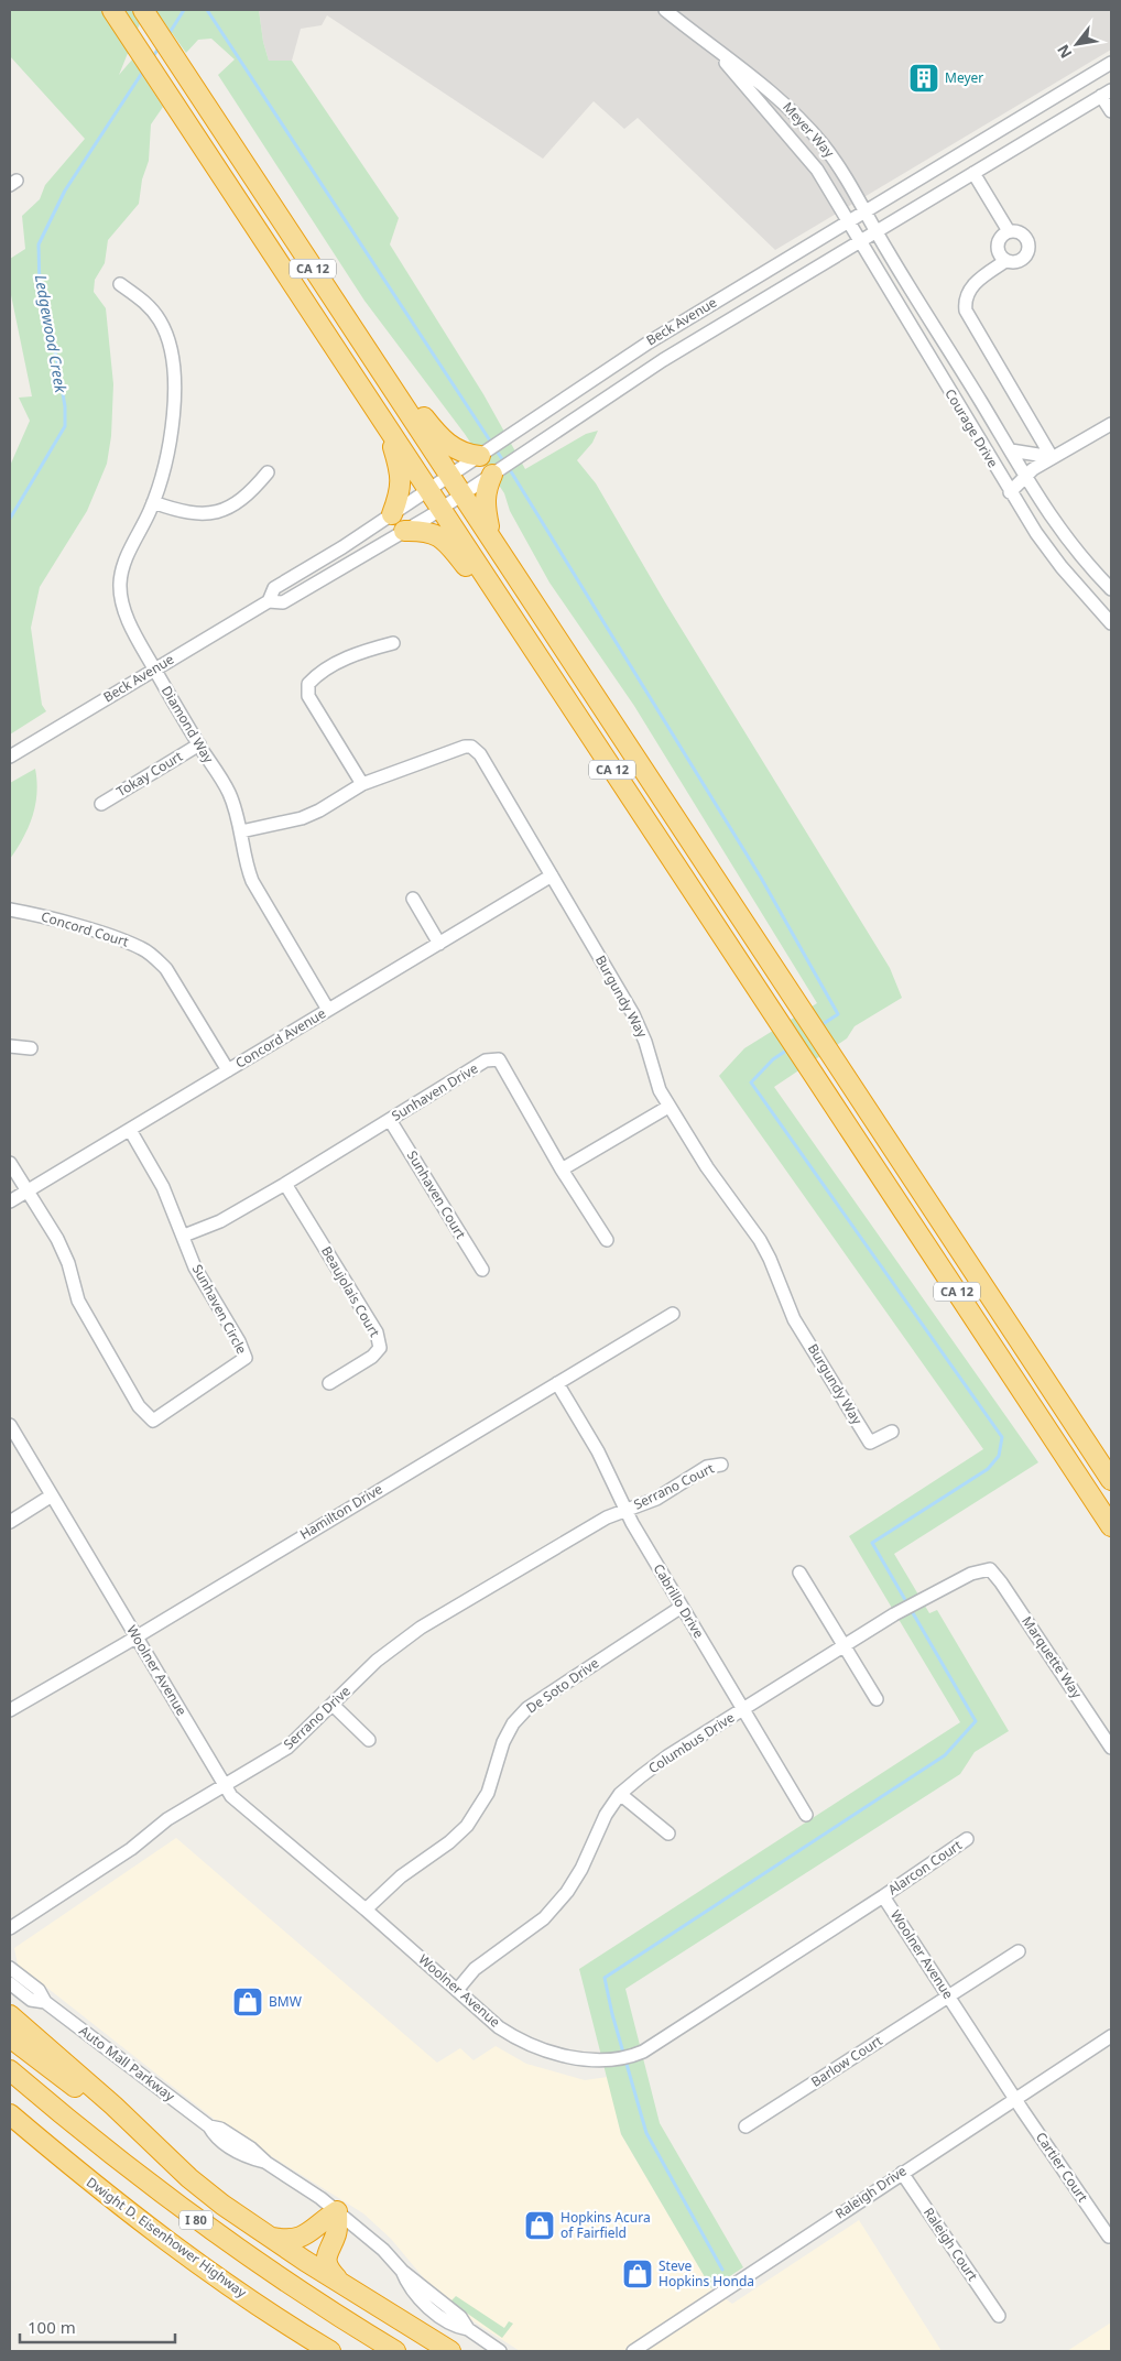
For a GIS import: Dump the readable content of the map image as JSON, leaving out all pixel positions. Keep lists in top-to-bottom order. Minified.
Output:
{"streets":{"highway":["CA 12","I 80","Dwight D. Eisenhower Highway"],"street":["Meyer Way","Beck Avenue","Courage Drive","Diamond Way","Tokay Court","Concord Court","Burgundy Way","Concord Avenue","Sunhaven Drive","Sunhaven Court","Beaujolais Court","Sunhaven Circle","Serrano Court","Hamilton Drive","Cabrillo Drive","Marquette Way","Woolner Avenue","De Soto Drive","Serrano Drive","Columbus Drive","Alarcon Court","Barlow Court","Auto Mall Parkway","Cartier Court","Raleigh Drive","Raleigh Court"]},"crossings":[["Meyer Way","Beck Avenue"],["Meyer Way","Courage Drive"],["CA 12","Beck Avenue"],["Beck Avenue","Courage Drive"],["Beck Avenue","Diamond Way"],["Diamond Way","Tokay Court"],["Diamond Way","Burgundy Way"],["Diamond Way","Concord Avenue"],["Concord Court","Concord Avenue"],["Burgundy Way","Concord Avenue"],["Concord Avenue","Sunhaven Circle"],["Sunhaven Drive","Sunhaven Court"],["Sunhaven Drive","Beaujolais Court"],["Sunhaven Drive","Sunhaven Circle"],["Serrano Court","Cabrillo Drive"],["Serrano Court","Serrano Drive"],["Hamilton Drive","Cabrillo Drive"],["Hamilton Drive","Woolner Avenue"],["Cabrillo Drive","De Soto Drive"],["Cabrillo Drive","Serrano Drive"],["Cabrillo Drive","Columbus Drive"],["Marquette Way","Columbus Drive"],["Woolner Avenue","De Soto Drive"],["Woolner Avenue","Serrano Drive"],["Woolner Avenue","Columbus Drive"],["Woolner Avenue","Alarcon Court"],["Woolner Avenue","Barlow Court"],["Woolner Avenue","Cartier Court"],["Woolner Avenue","Raleigh Drive"],["Cartier Court","Raleigh Drive"],["Raleigh Drive","Raleigh Court"]],"water":["Ledgewood Creek"],"places":{"building":["Meyer"],"shop":["BMW","Hopkins Acura of Fairfield","Steve Hopkins Honda"]},"scale_bar":"100 m","north":"bottom left"}
